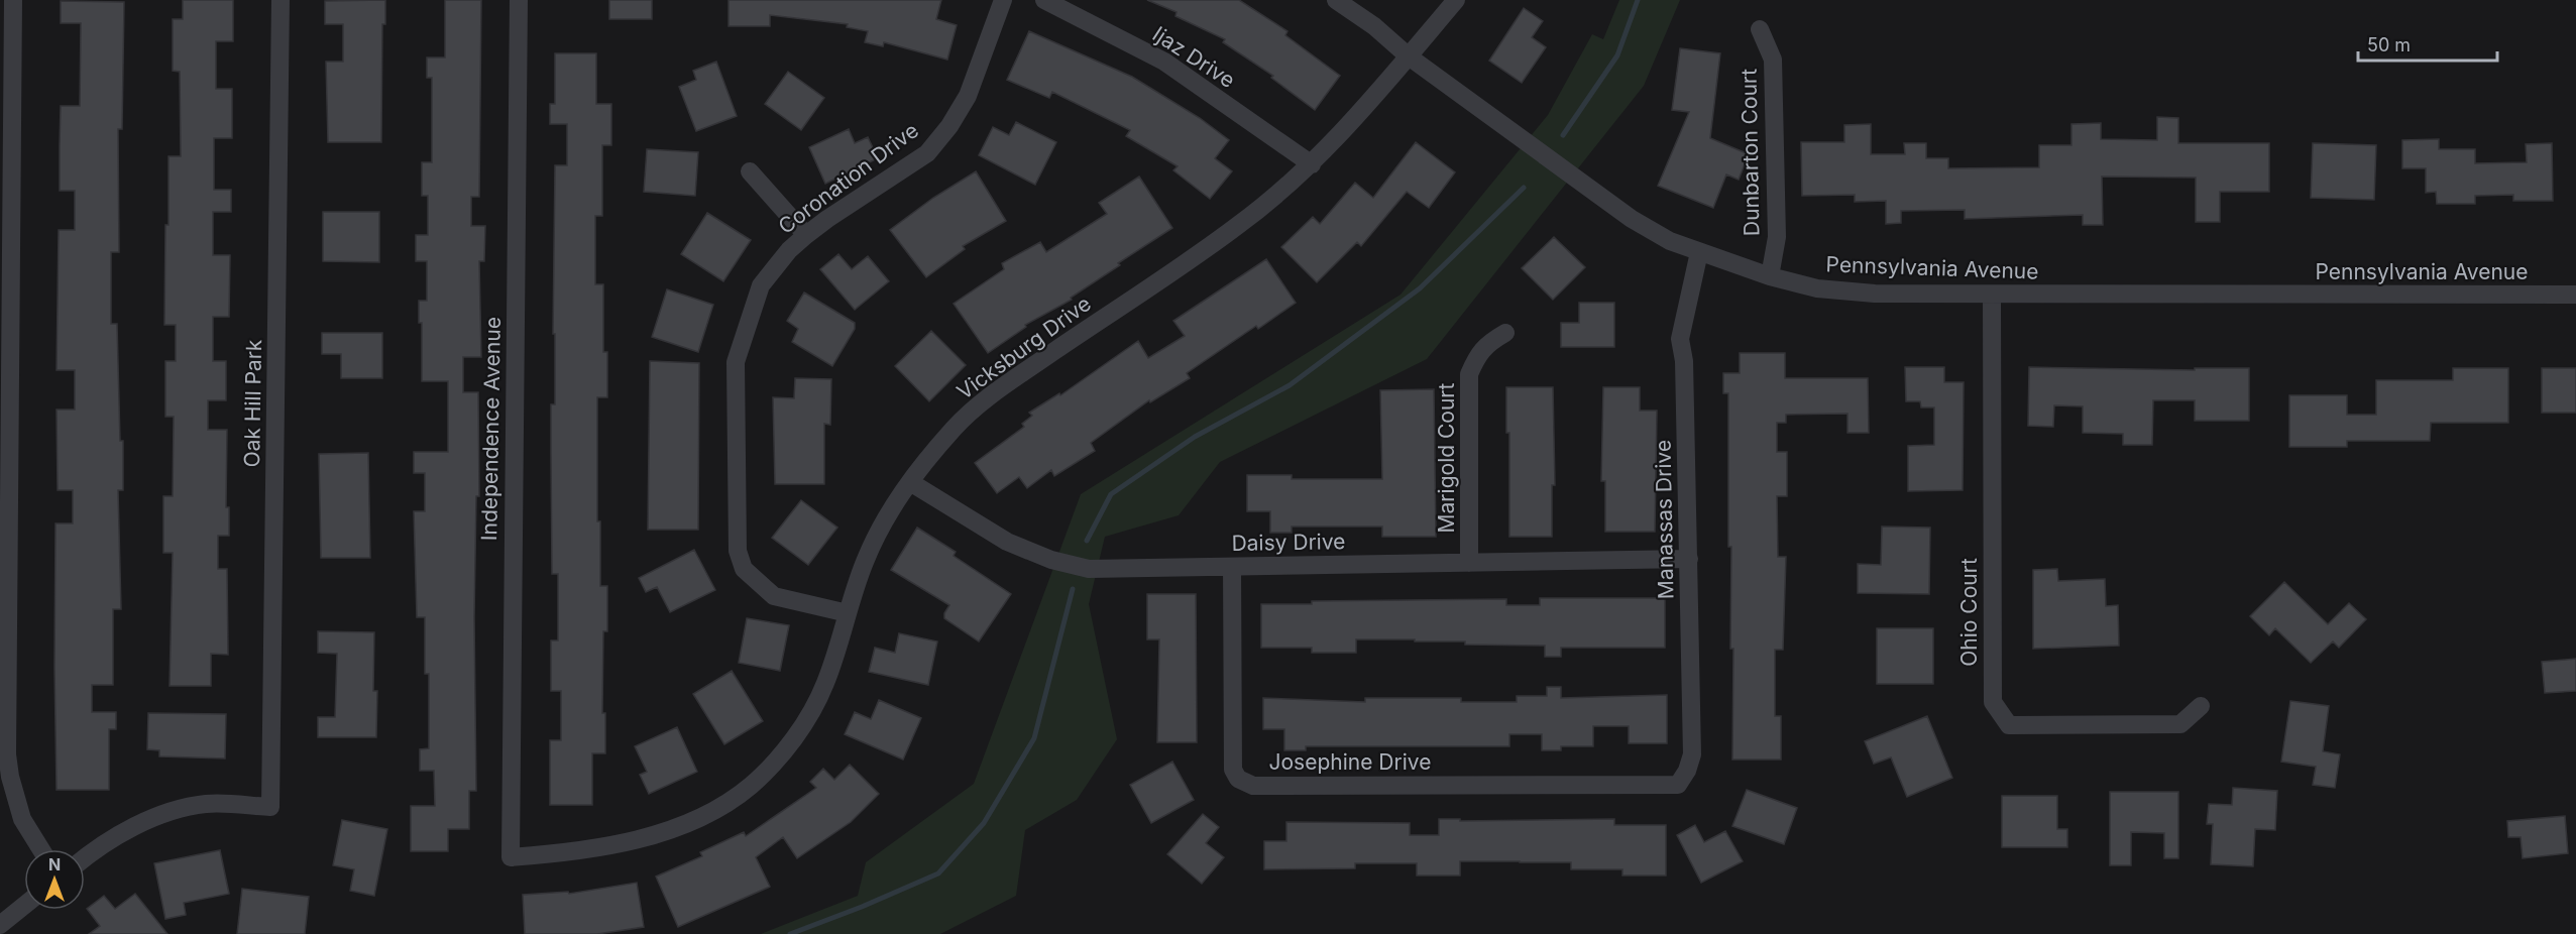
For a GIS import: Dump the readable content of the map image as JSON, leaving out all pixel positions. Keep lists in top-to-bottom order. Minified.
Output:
{"streets":{"street":["Ijaz Drive","Dunbarton Court","Coronation Drive","Pennsylvania Avenue","Vicksburg Drive","Oak Hill Park","Independence Avenue","Marigold Court","Manassas Drive","Daisy Drive","Ohio Court","Josephine Drive"]},"crossings":[["Ijaz Drive","Vicksburg Drive"],["Dunbarton Court","Pennsylvania Avenue"],["Coronation Drive","Vicksburg Drive"],["Pennsylvania Avenue","Vicksburg Drive"],["Pennsylvania Avenue","Manassas Drive"],["Pennsylvania Avenue","Ohio Court"],["Vicksburg Drive","Independence Avenue"],["Vicksburg Drive","Daisy Drive"],["Marigold Court","Daisy Drive"],["Manassas Drive","Daisy Drive"],["Manassas Drive","Josephine Drive"],["Daisy Drive","Josephine Drive"]],"scale_bar":"50 m","north":"top"}
